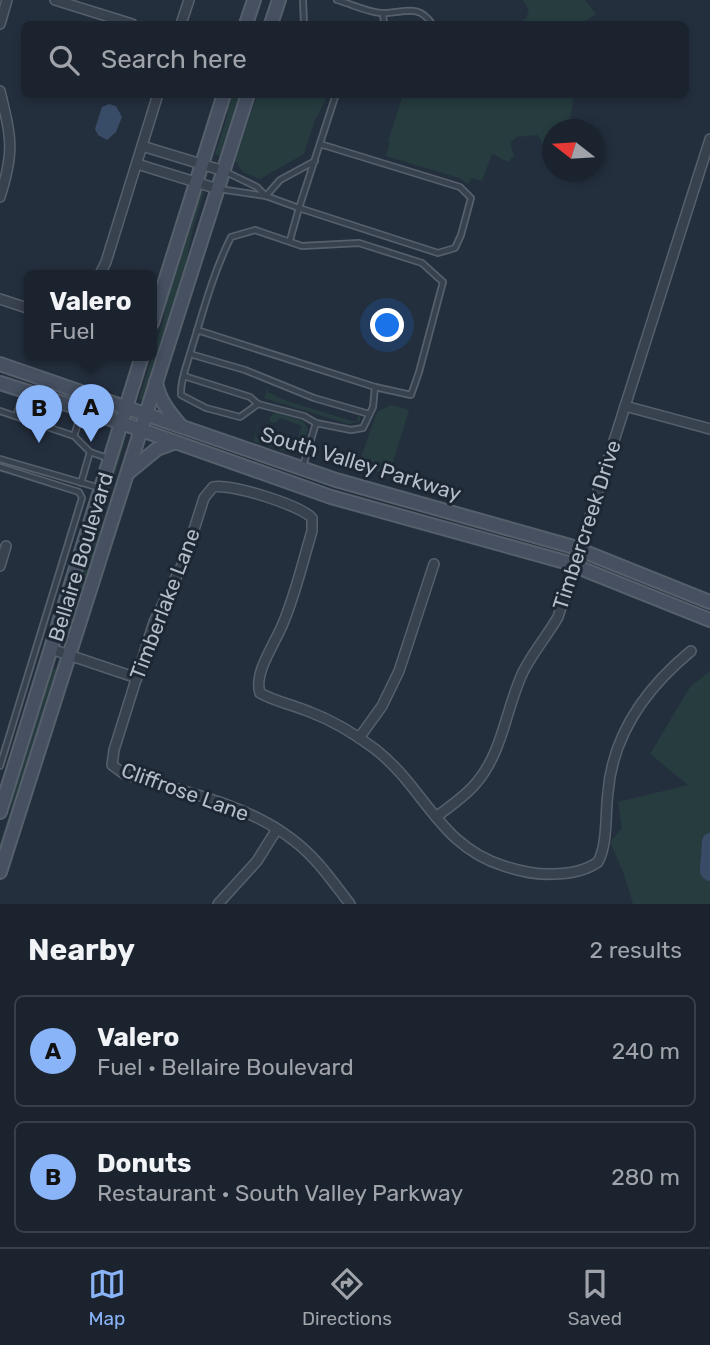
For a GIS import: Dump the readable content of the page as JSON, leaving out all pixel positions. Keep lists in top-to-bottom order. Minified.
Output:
{"streets":{"main road":["South Valley Parkway","Bellaire Boulevard"],"street":["Timbercreek Drive","Timberlake Lane","Cliffrose Lane"]},"crossings":[["South Valley Parkway","Timbercreek Drive"],["South Valley Parkway","Bellaire Boulevard"],["Timberlake Lane","Cliffrose Lane"]],"north":"left","page":{"search":"Search here","popup":["Valero","Fuel"],"pins":["A","B"],"heading":["Nearby","2 results"],"list":[{"mark":"A","name":"Valero","note":"Fuel · Bellaire Boulevard","value":"240 m"},{"mark":"B","name":"Donuts","note":"Restaurant · South Valley Parkway","value":"280 m"}],"nav":["Map","Directions","Saved"]}}
